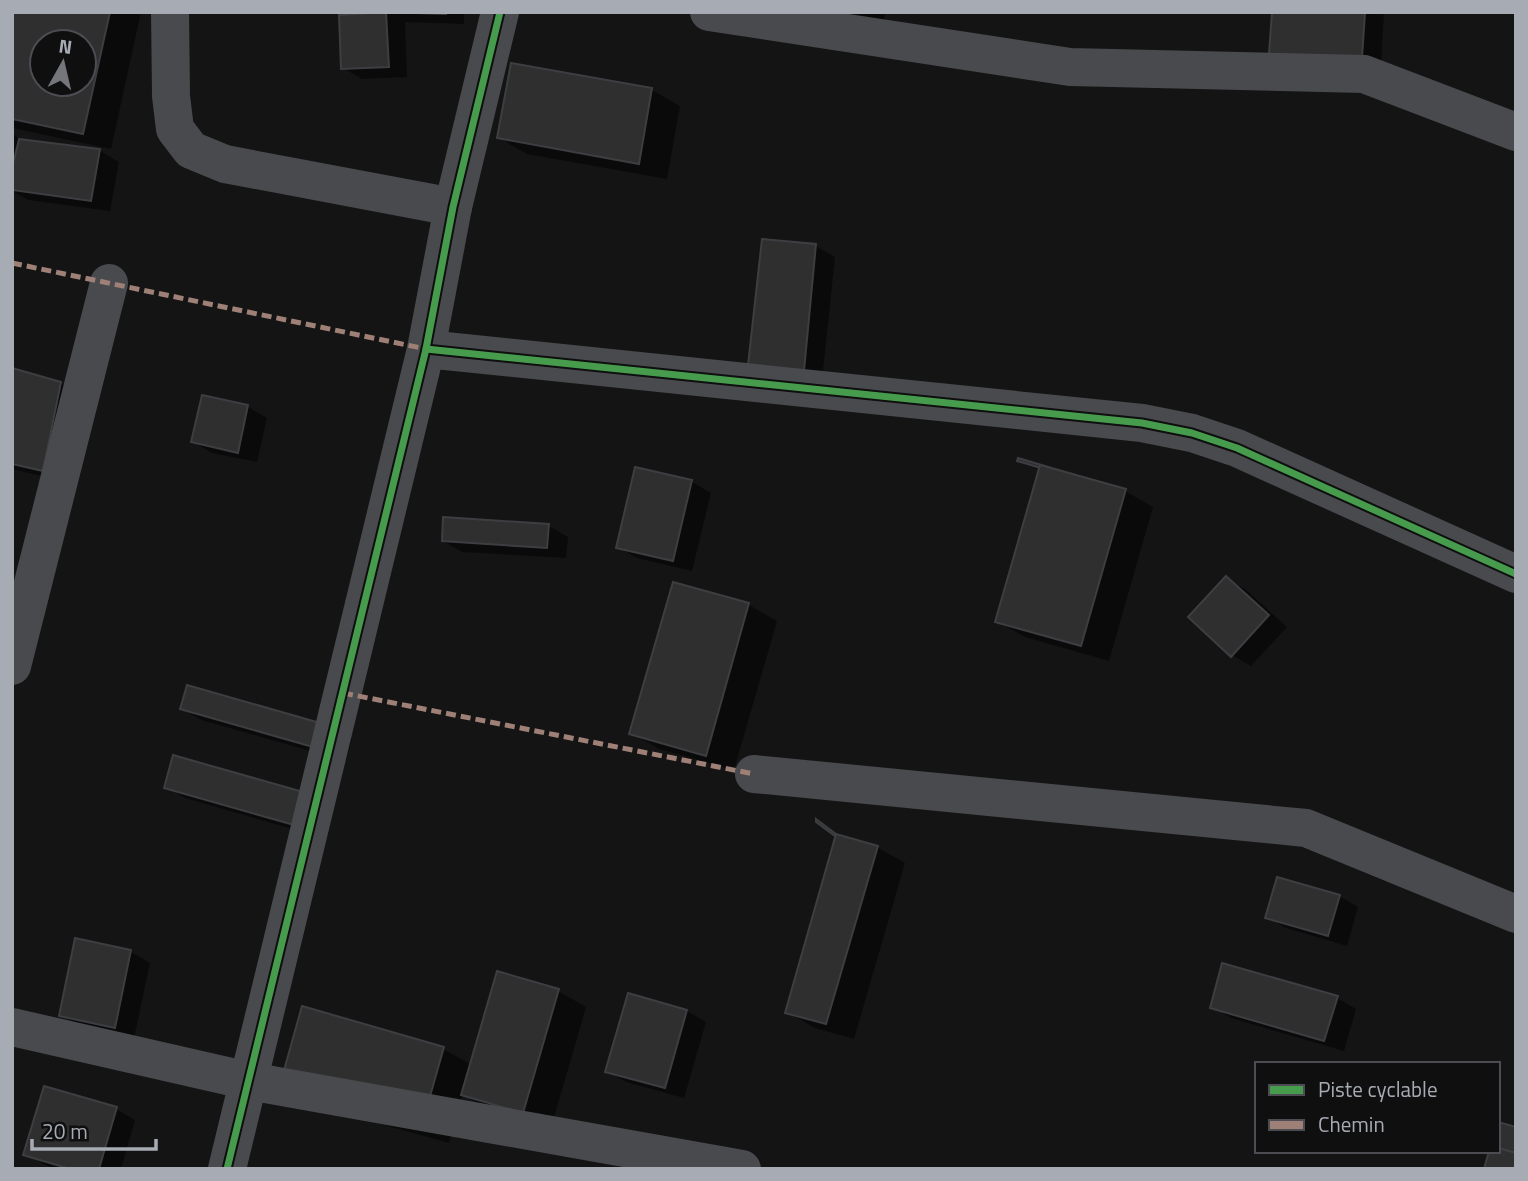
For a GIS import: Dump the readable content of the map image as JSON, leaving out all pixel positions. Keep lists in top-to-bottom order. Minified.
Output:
{"legend":["Piste cyclable","Chemin"],"scale_bar":"20 m","north":"top"}
